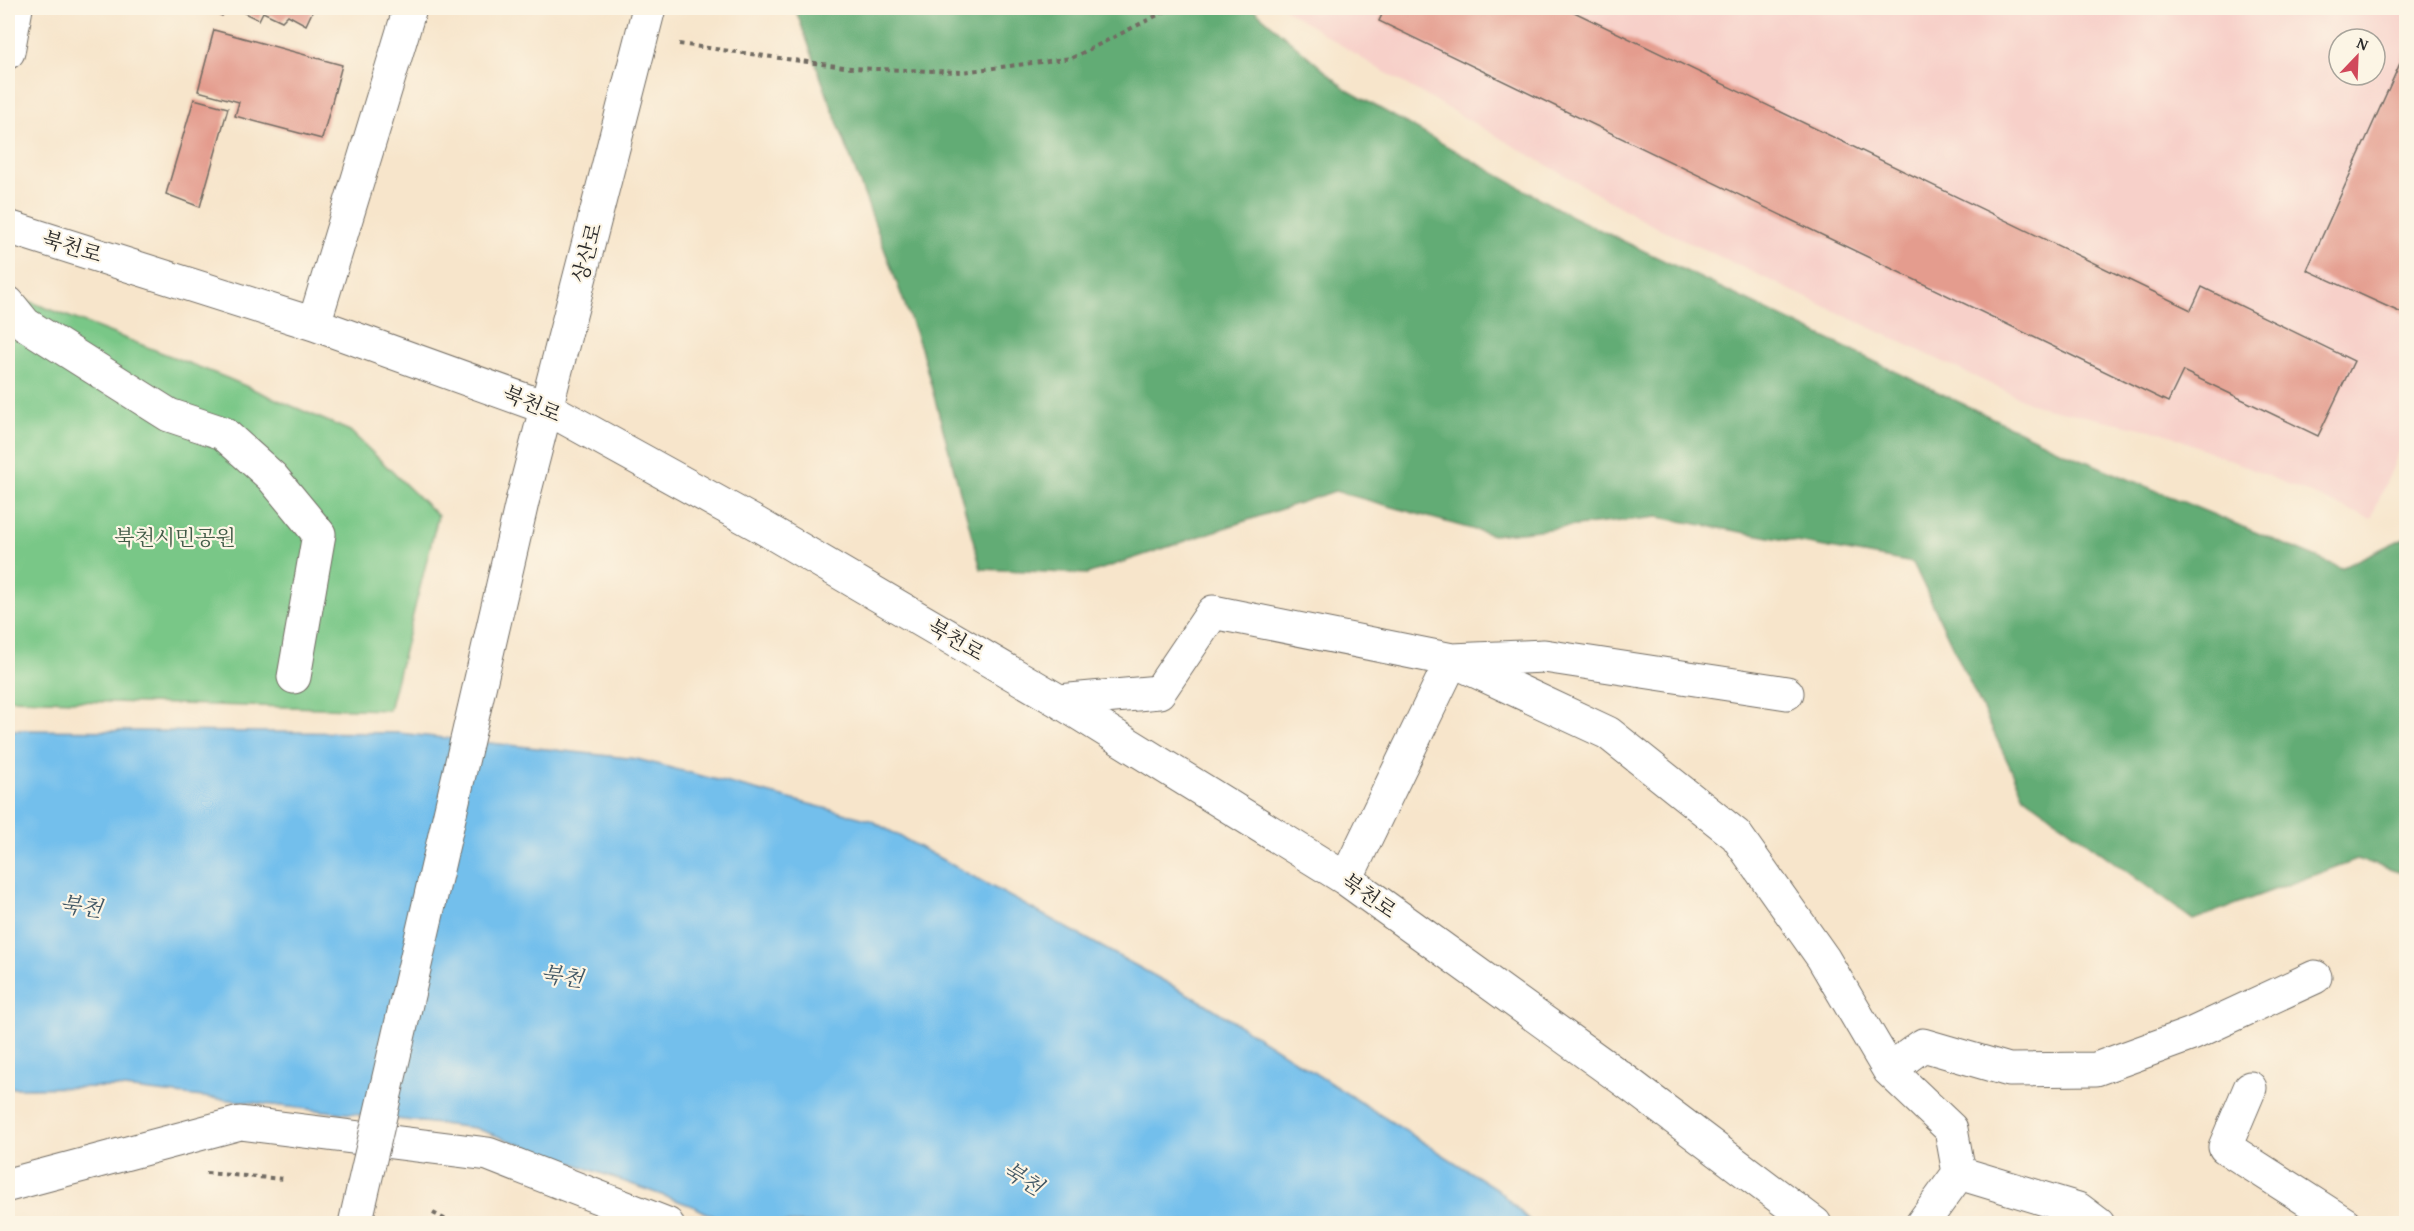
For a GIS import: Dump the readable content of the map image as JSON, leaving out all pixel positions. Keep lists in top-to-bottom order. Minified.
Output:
{"streets":{"street":["북천로","상산로"]},"crossings":[["북천로","상산로"]],"water":["북천"],"parks":["북천시민공원"],"north":"top right"}
